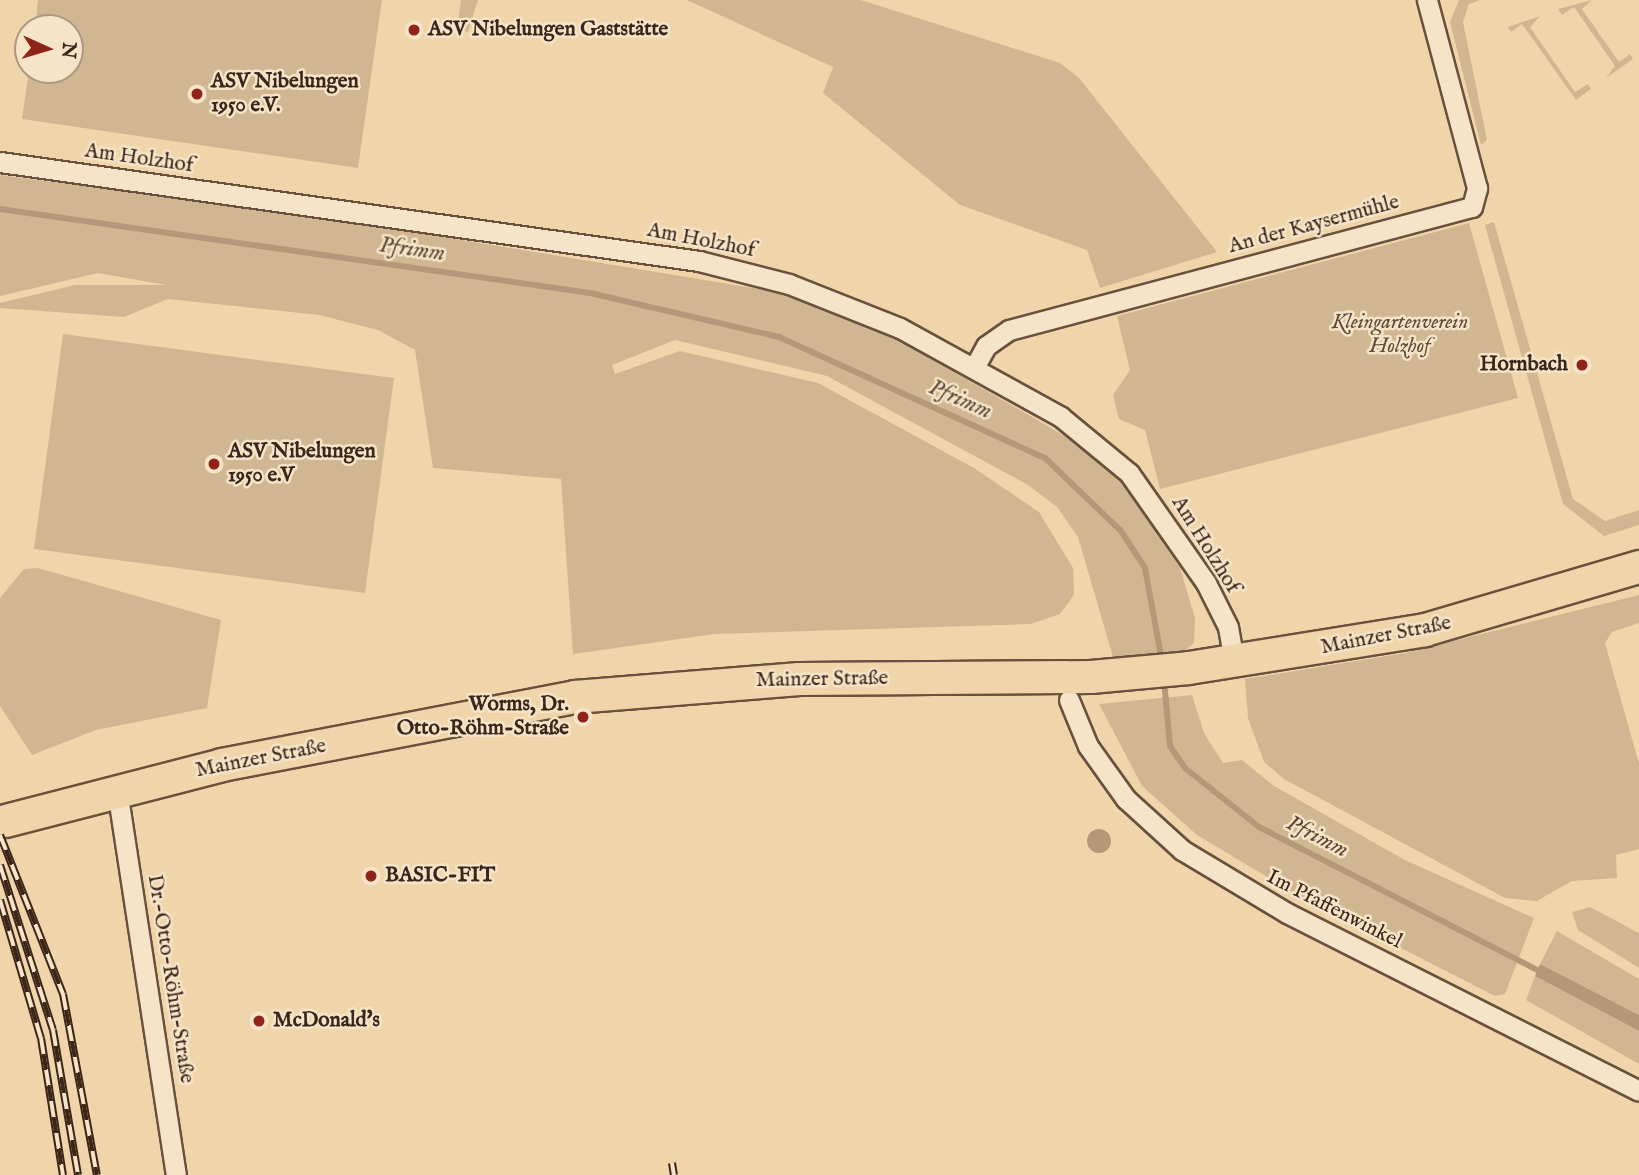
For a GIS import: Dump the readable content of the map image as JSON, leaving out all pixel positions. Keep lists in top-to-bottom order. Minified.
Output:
{"streets":{"main road":["Mainzer Straße"],"street":["Am Holzhof","An der Kaysermühle","Im Pfaffenwinkel","Dr.-Otto-Röhm-Straße"]},"crossings":[["Am Holzhof","An der Kaysermühle"],["Am Holzhof","Mainzer Straße"],["Mainzer Straße","Im Pfaffenwinkel"],["Mainzer Straße","Dr.-Otto-Röhm-Straße"]],"water":["Pfrimm"],"parks":["Kleingartenverein Holzhof"],"places":["ASV Nibelungen Gaststätte","ASV Nibelungen 1950 e.V.","Hornbach","ASV Nibelungen 1950 e.V","Worms, Dr. Otto-Röhm-Straße","BASIC-FIT","McDonald's"],"north":"right"}
